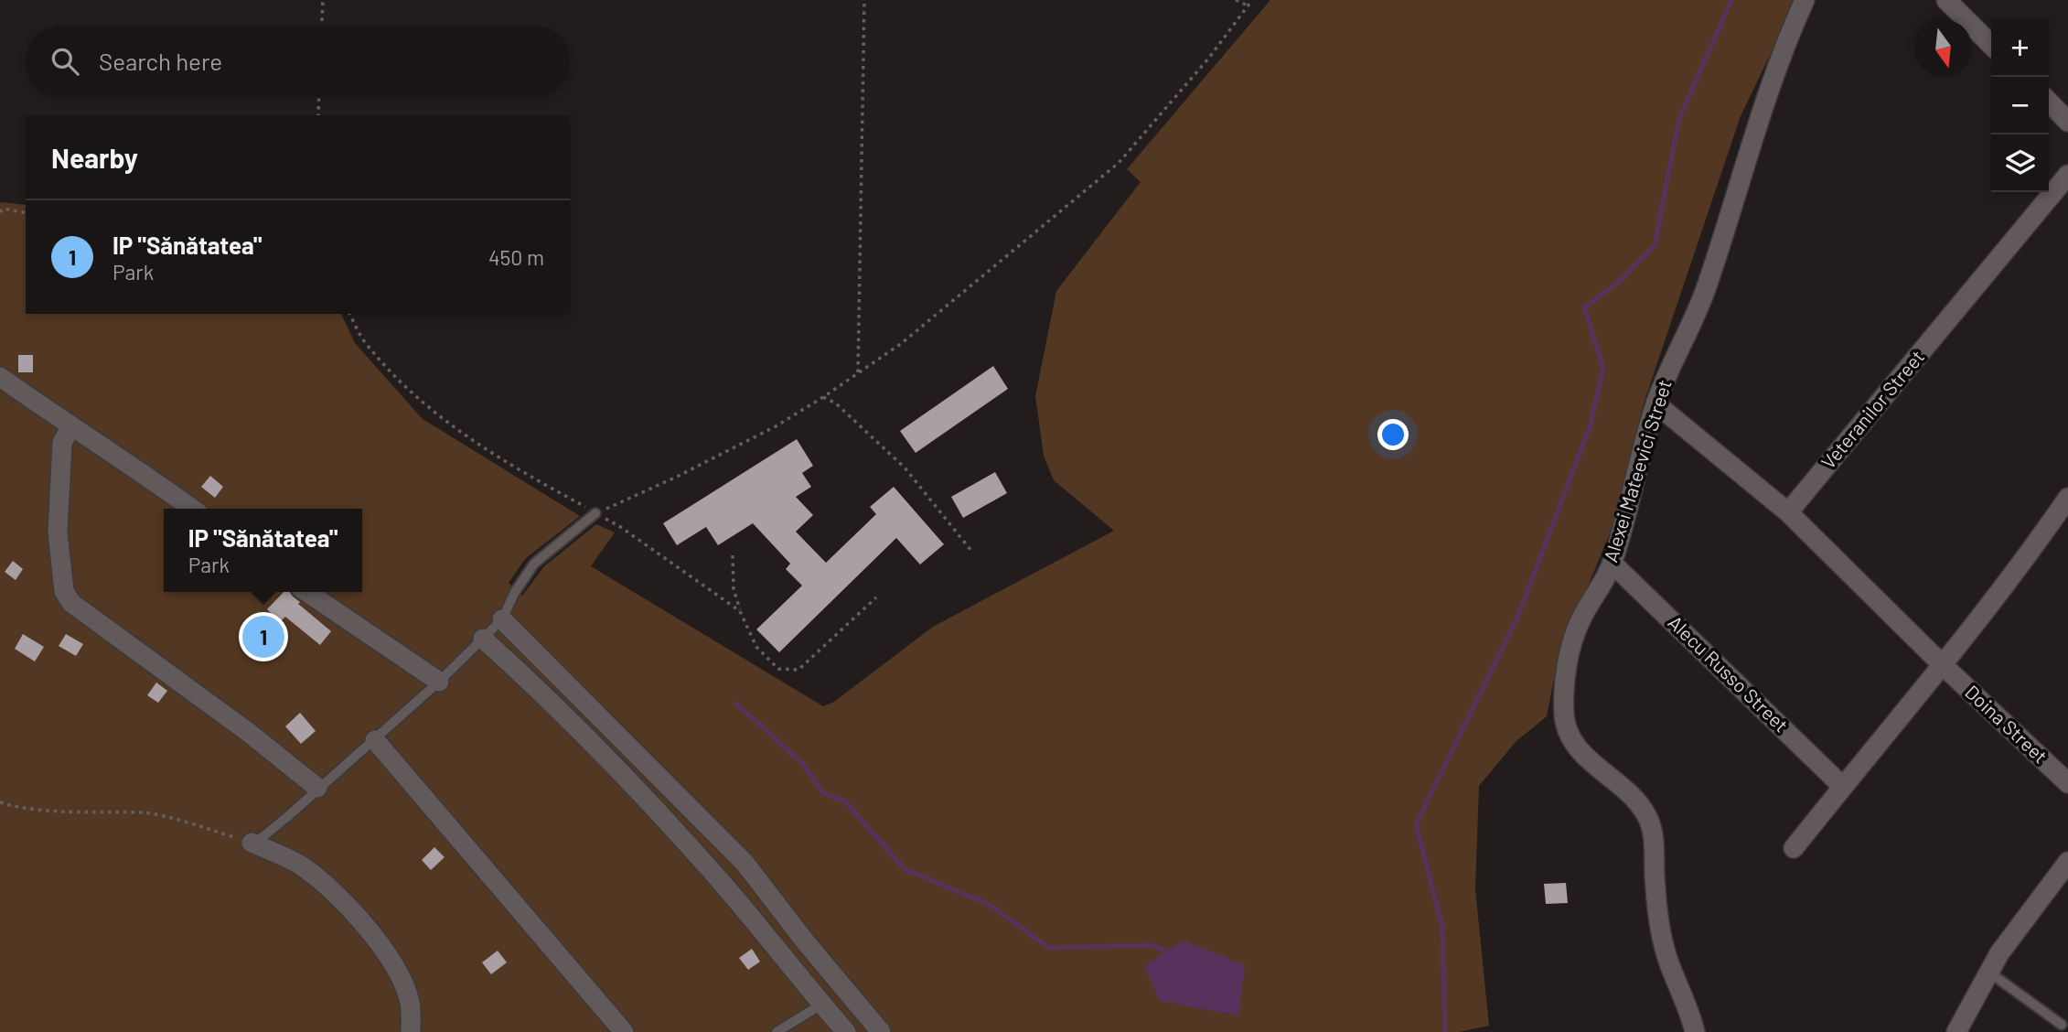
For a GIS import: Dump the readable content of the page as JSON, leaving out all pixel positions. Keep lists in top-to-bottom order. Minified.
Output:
{"streets":{"street":["Veteranilor Street","Alexei Mateevici Street","Alecu Russo Street","Doina Street"]},"crossings":[["Alexei Mateevici Street","Alecu Russo Street"]],"north":"bottom","page":{"map_buttons":["+","−"],"search":"Search here","heading":"Nearby","list":[{"mark":"1","name":"IP \"Sănătatea\"","note":"Park","value":"450 m"}],"popup":["IP \"Sănătatea\"","Park"],"pins":"1"}}
